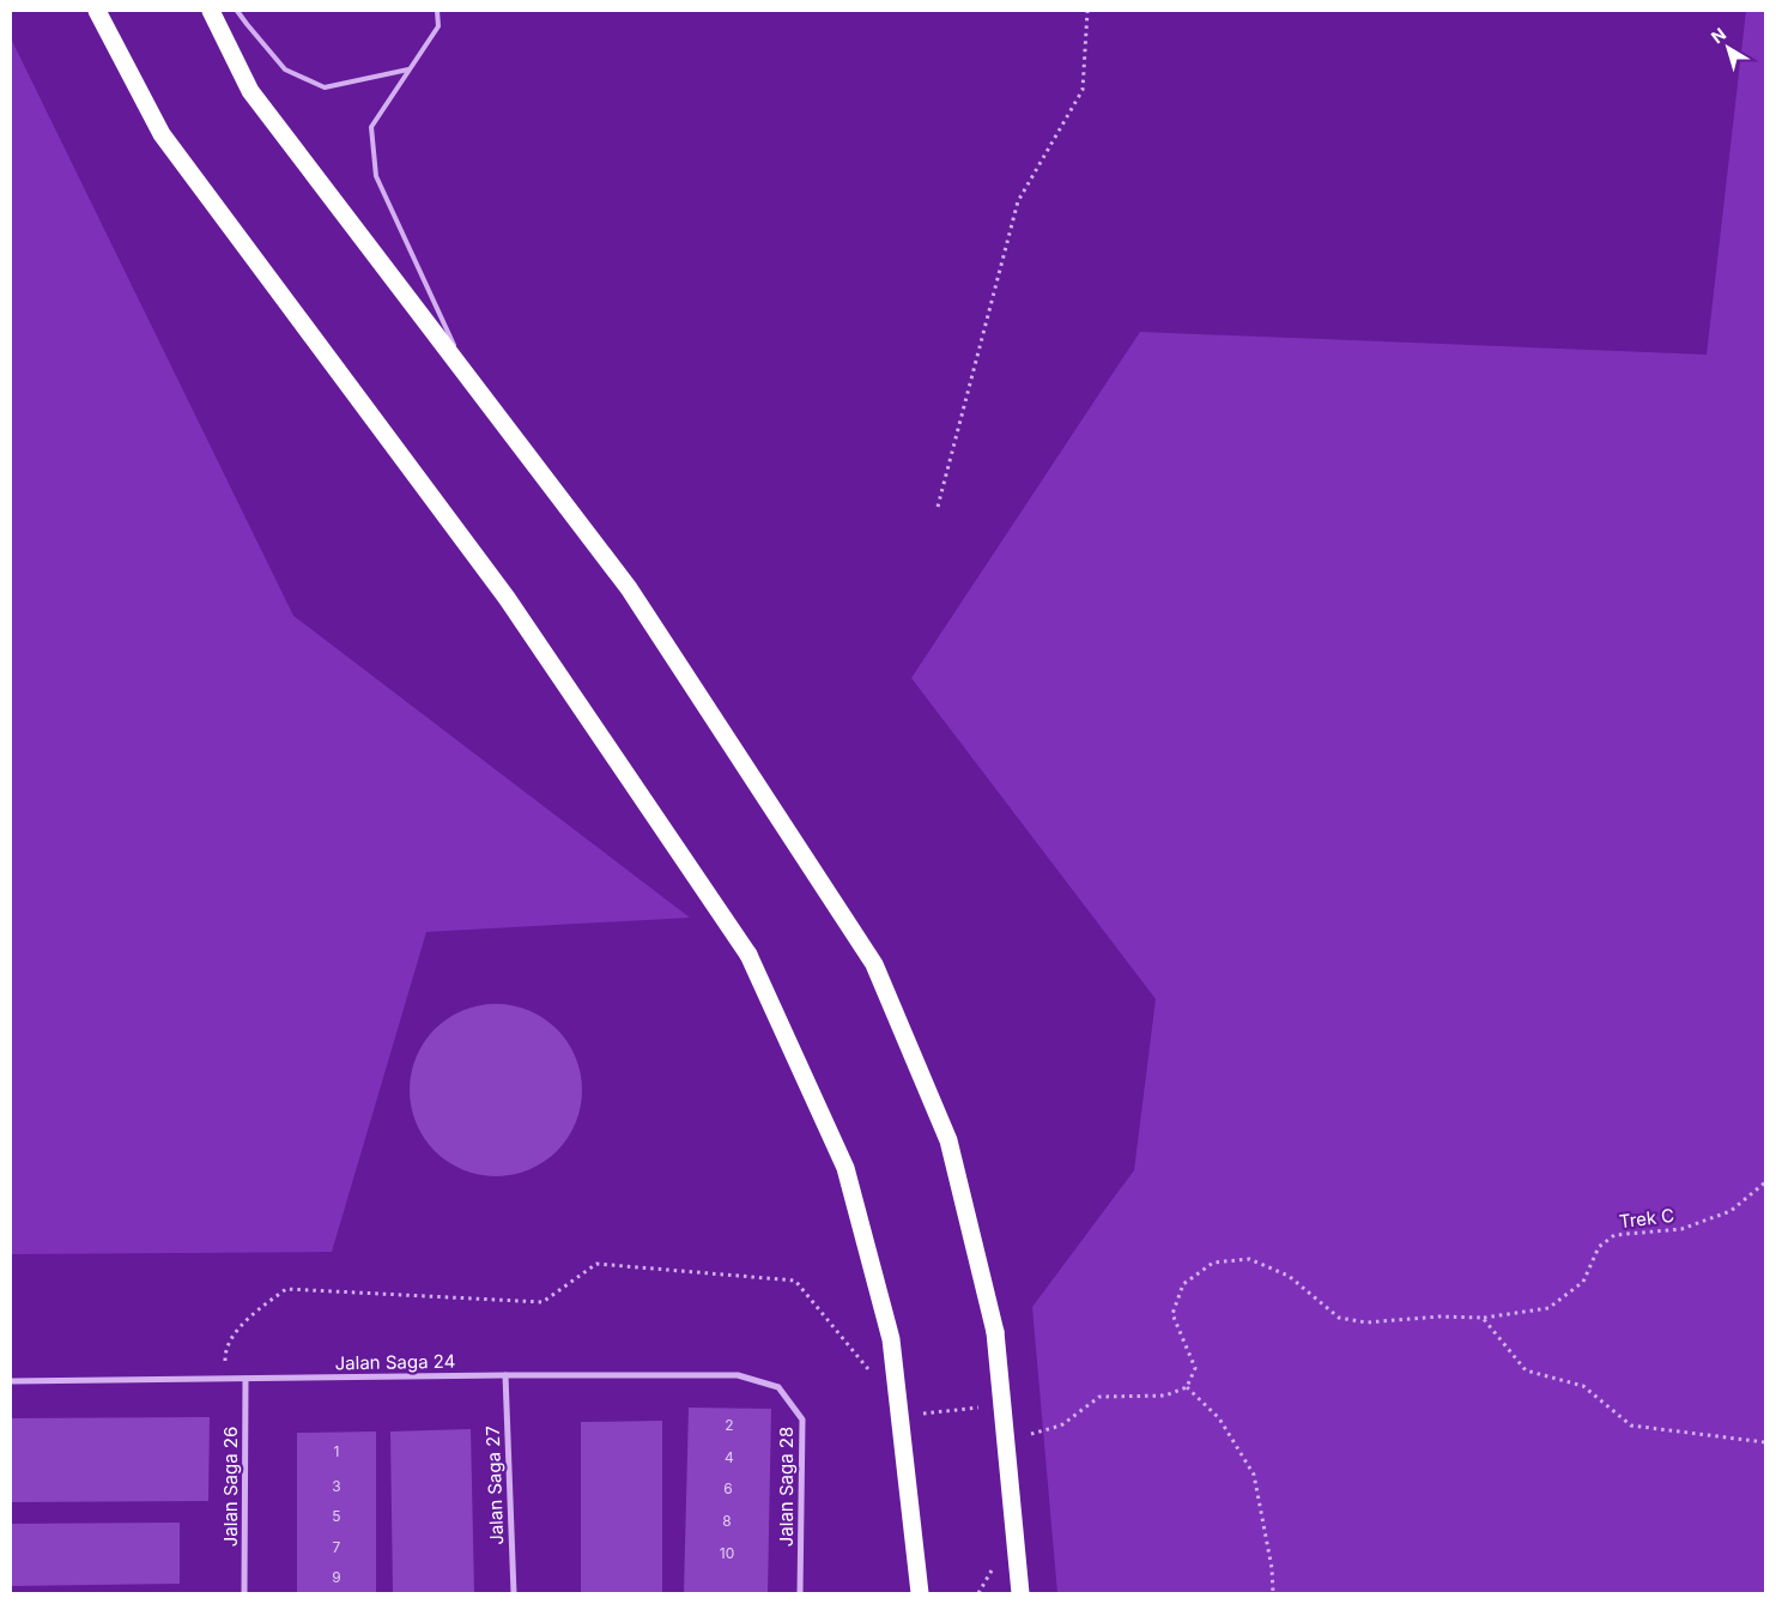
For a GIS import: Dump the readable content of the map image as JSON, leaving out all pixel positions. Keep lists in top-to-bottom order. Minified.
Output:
{"streets":{"street":["Jalan Saga 24","Jalan Saga 27","Jalan Saga 26","Jalan Saga 28"],"path":["Trek C"]},"crossings":[["Jalan Saga 24","Jalan Saga 27"],["Jalan Saga 24","Jalan Saga 26"],["Jalan Saga 24","Jalan Saga 28"]],"house_numbers":["2","1","4","3","6","5","8","7","10","9"],"north":"top left"}
